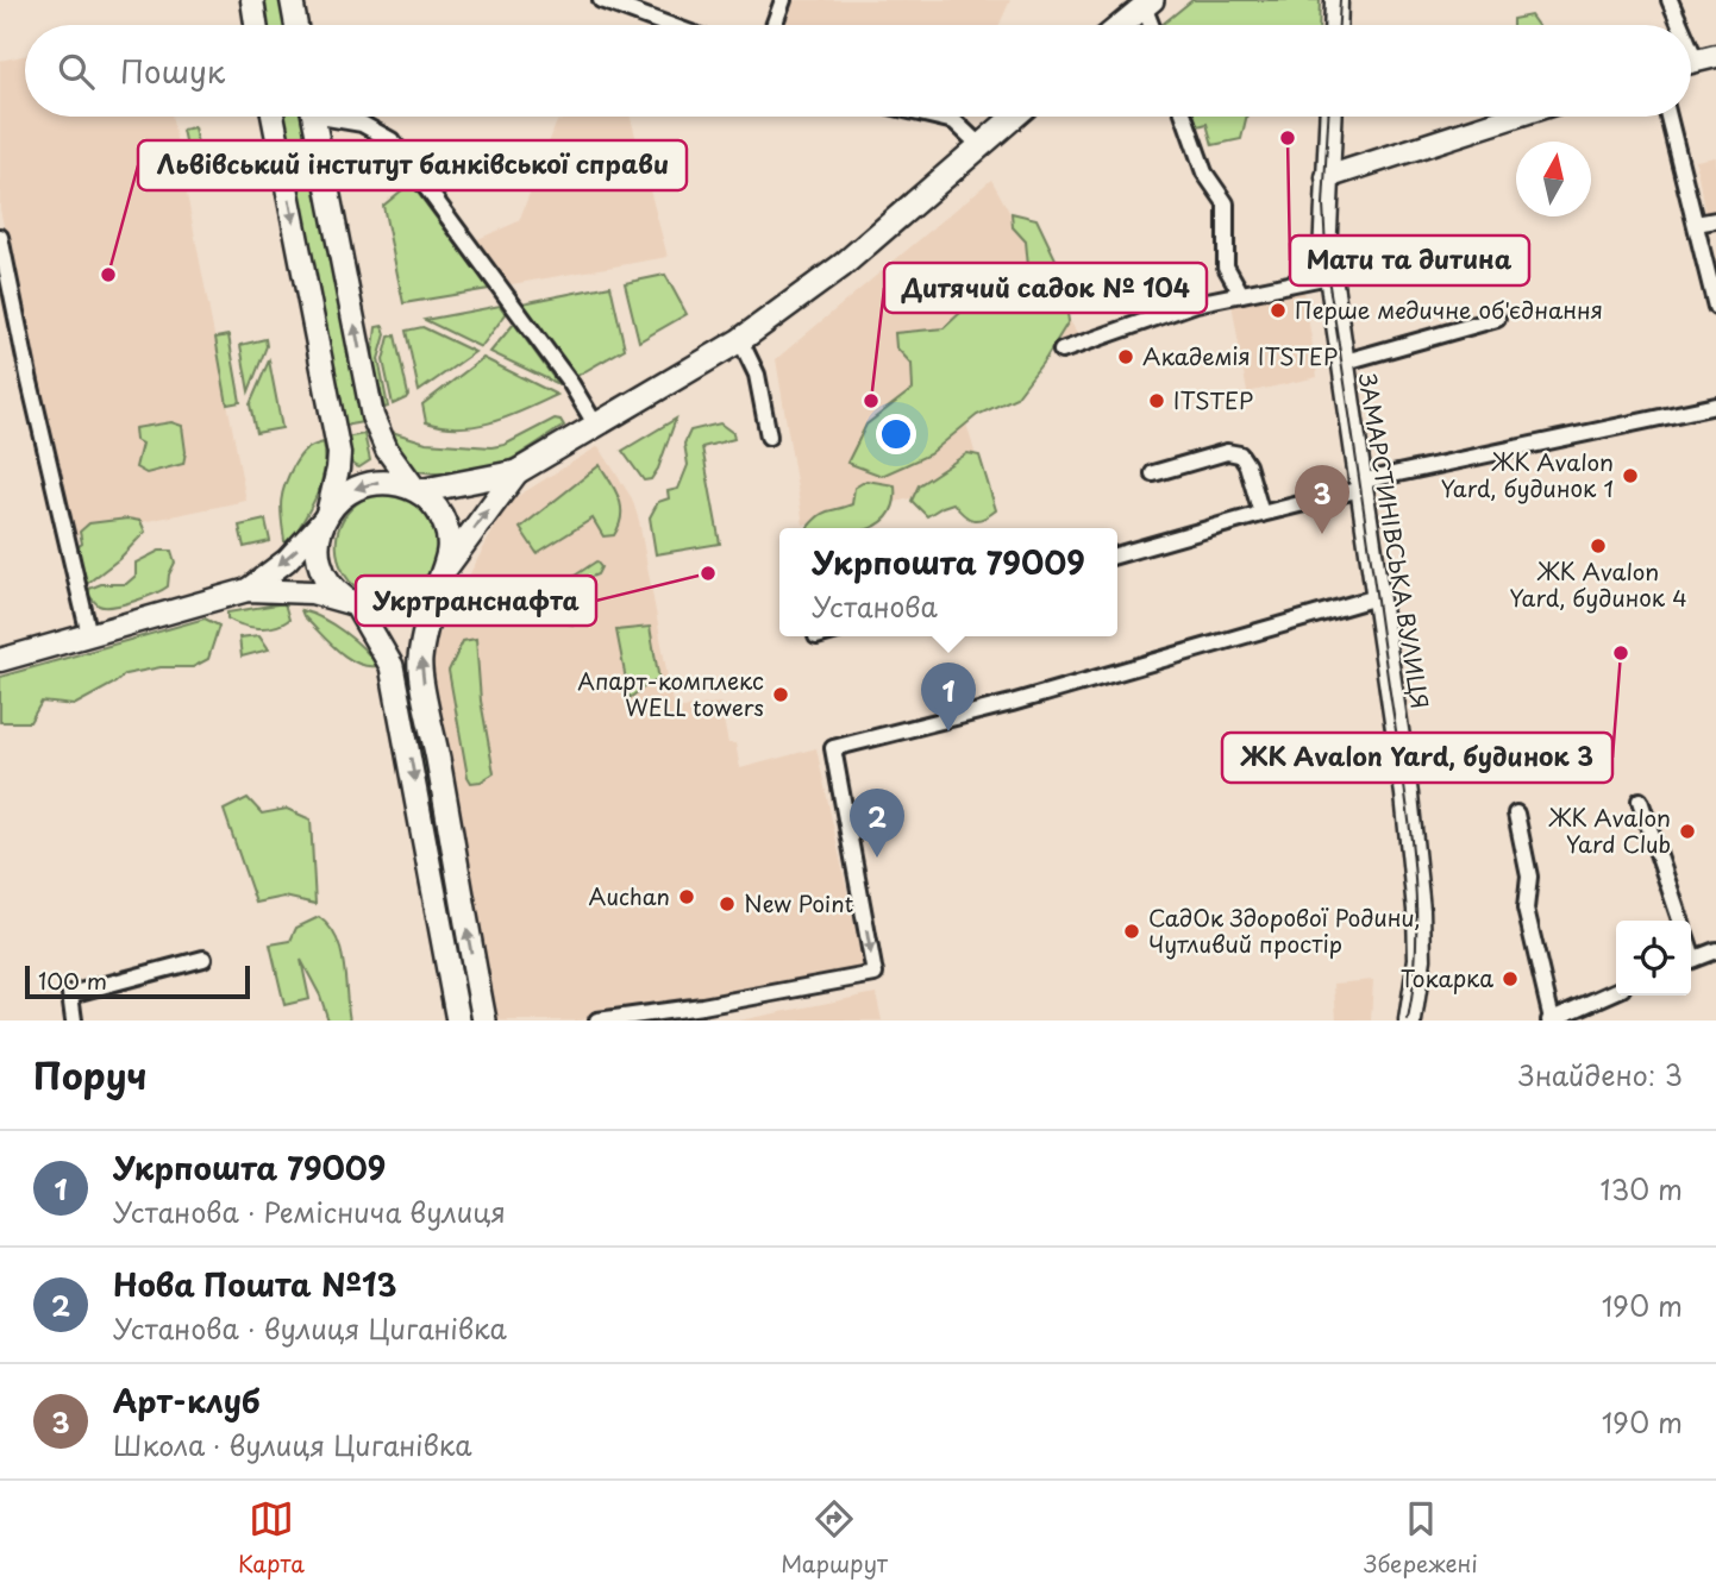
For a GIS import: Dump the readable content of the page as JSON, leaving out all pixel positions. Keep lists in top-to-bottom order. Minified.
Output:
{"streets":{"main road":["ЗАМАРСТИНІВСЬКА ВУЛИЦЯ"]},"places":["Мати та дитина","Львівський інститут банківської справи","Перше медичне об'єднання","Академія ITSTEP","Дитячий садок № 104","ITSTEP","ЖК Avalon Yard, будинок 1","ЖК Avalon Yard, будинок 4","Укртранснафта","ЖК Avalon Yard, будинок 3","Апарт-комплекс WELL towers","ЖК Avalon Yard Club","Auchan","New Point","СадОк Здорової Родини, Чутливий простір","Токарка"],"scale_bar":"100 m","north":"top","page":{"search":"Пошук","pins":["3","1","2"],"popup":["Укрпошта 79009","Установа"],"scale":"100 m","heading":["Поруч","Знайдено: 3"],"list":[{"mark":"1","name":"Укрпошта 79009","note":"Установа · Реміснича вулиця","value":"130 m"},{"mark":"2","name":"Нова Пошта №13","note":"Установа · вулиця Циганівка","value":"190 m"},{"mark":"3","name":"Арт-клуб","note":"Школа · вулиця Циганівка","value":"190 m"}],"nav":["Карта","Маршрут","Збережені"]}}
